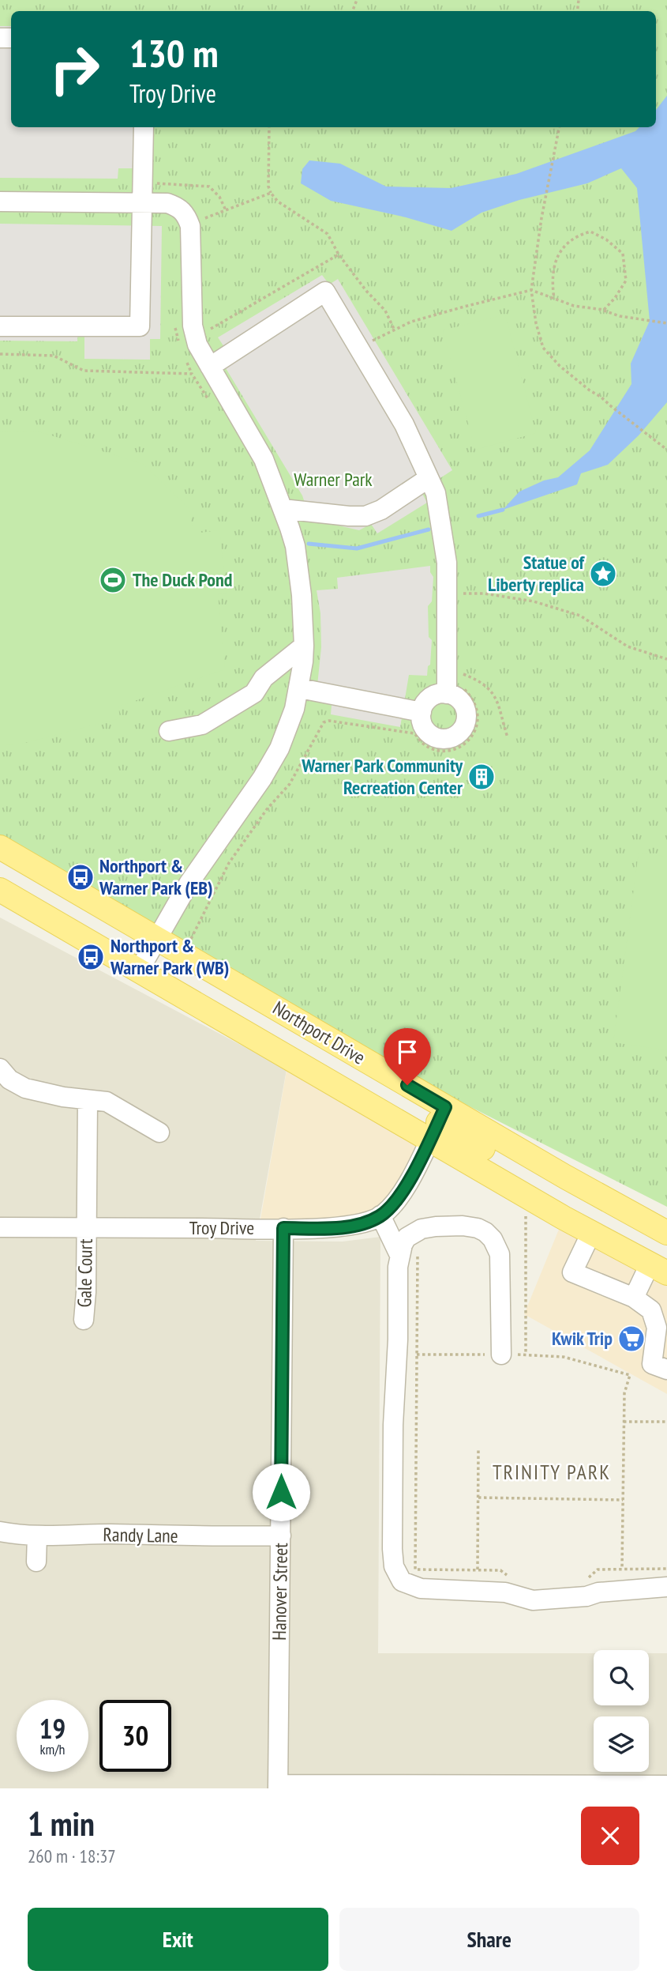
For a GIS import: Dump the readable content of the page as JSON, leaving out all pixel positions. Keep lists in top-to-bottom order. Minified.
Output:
{"streets":{"main road":["Northport Drive"],"street":["Troy Drive","Gale Court","Randy Lane","Hanover Street"]},"crossings":[["Northport Drive","Troy Drive"],["Troy Drive","Gale Court"],["Troy Drive","Hanover Street"],["Randy Lane","Hanover Street"]],"districts":["TRINITY PARK"],"parks":["Warner Park"],"places":{"place":["Statue of Liberty replica"],"sports":["The Duck Pond"],"building":["Warner Park Community Recreation Center"],"bus stop":["Northport & Warner Park (EB)","Northport & Warner Park (WB)"],"supermarket":["Kwik Trip"]},"page":{"turn":["130 m","Troy Drive"],"speed":"19 km/h","limit":"30","heading":["1 min","260 m · 18:37"],"buttons":["Exit","Share"]}}
